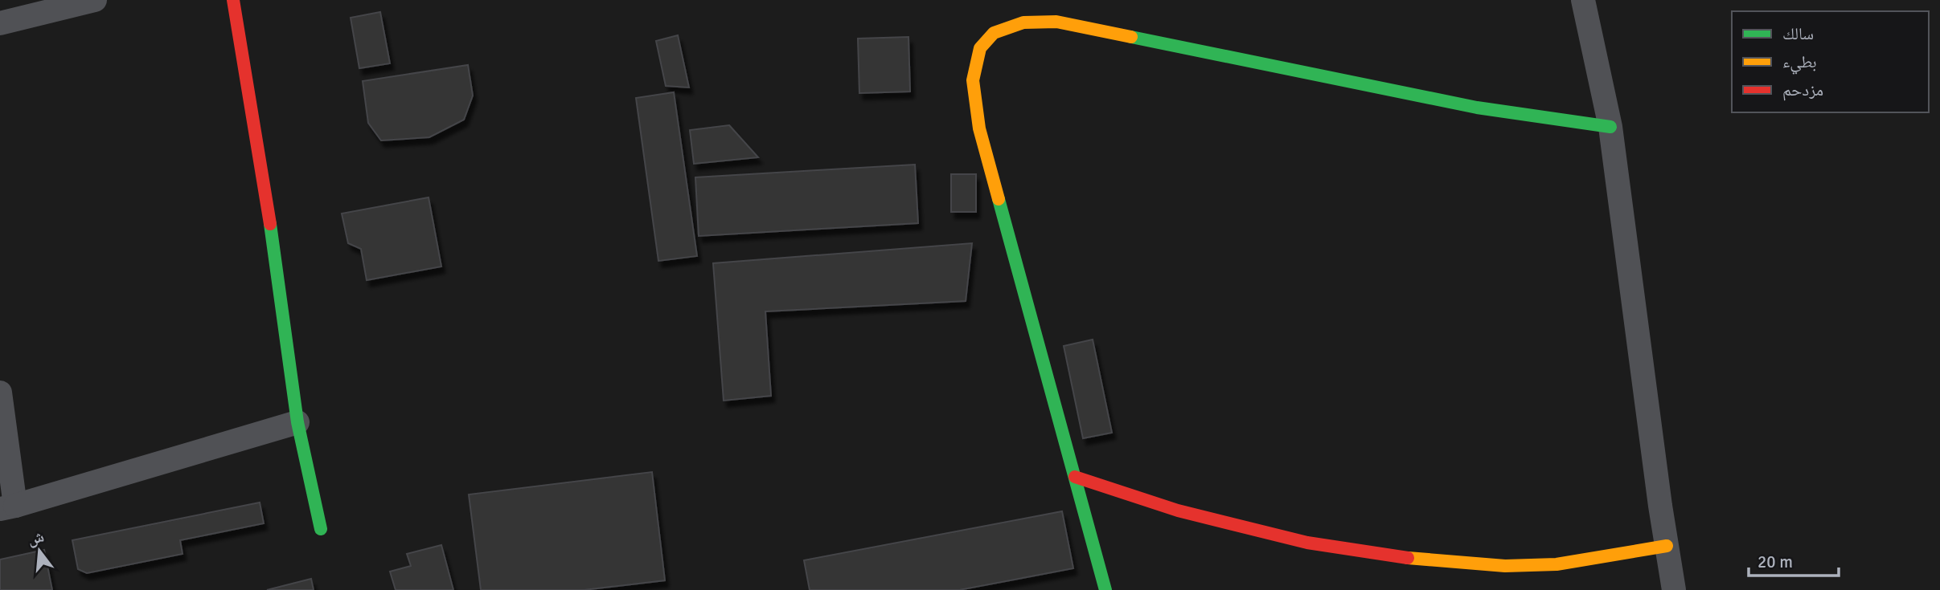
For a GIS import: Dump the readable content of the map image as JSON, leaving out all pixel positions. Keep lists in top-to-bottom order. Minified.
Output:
{"legend":["سالك","بطيء","مزدحم"],"scale_bar":"20 m","north":"top"}
